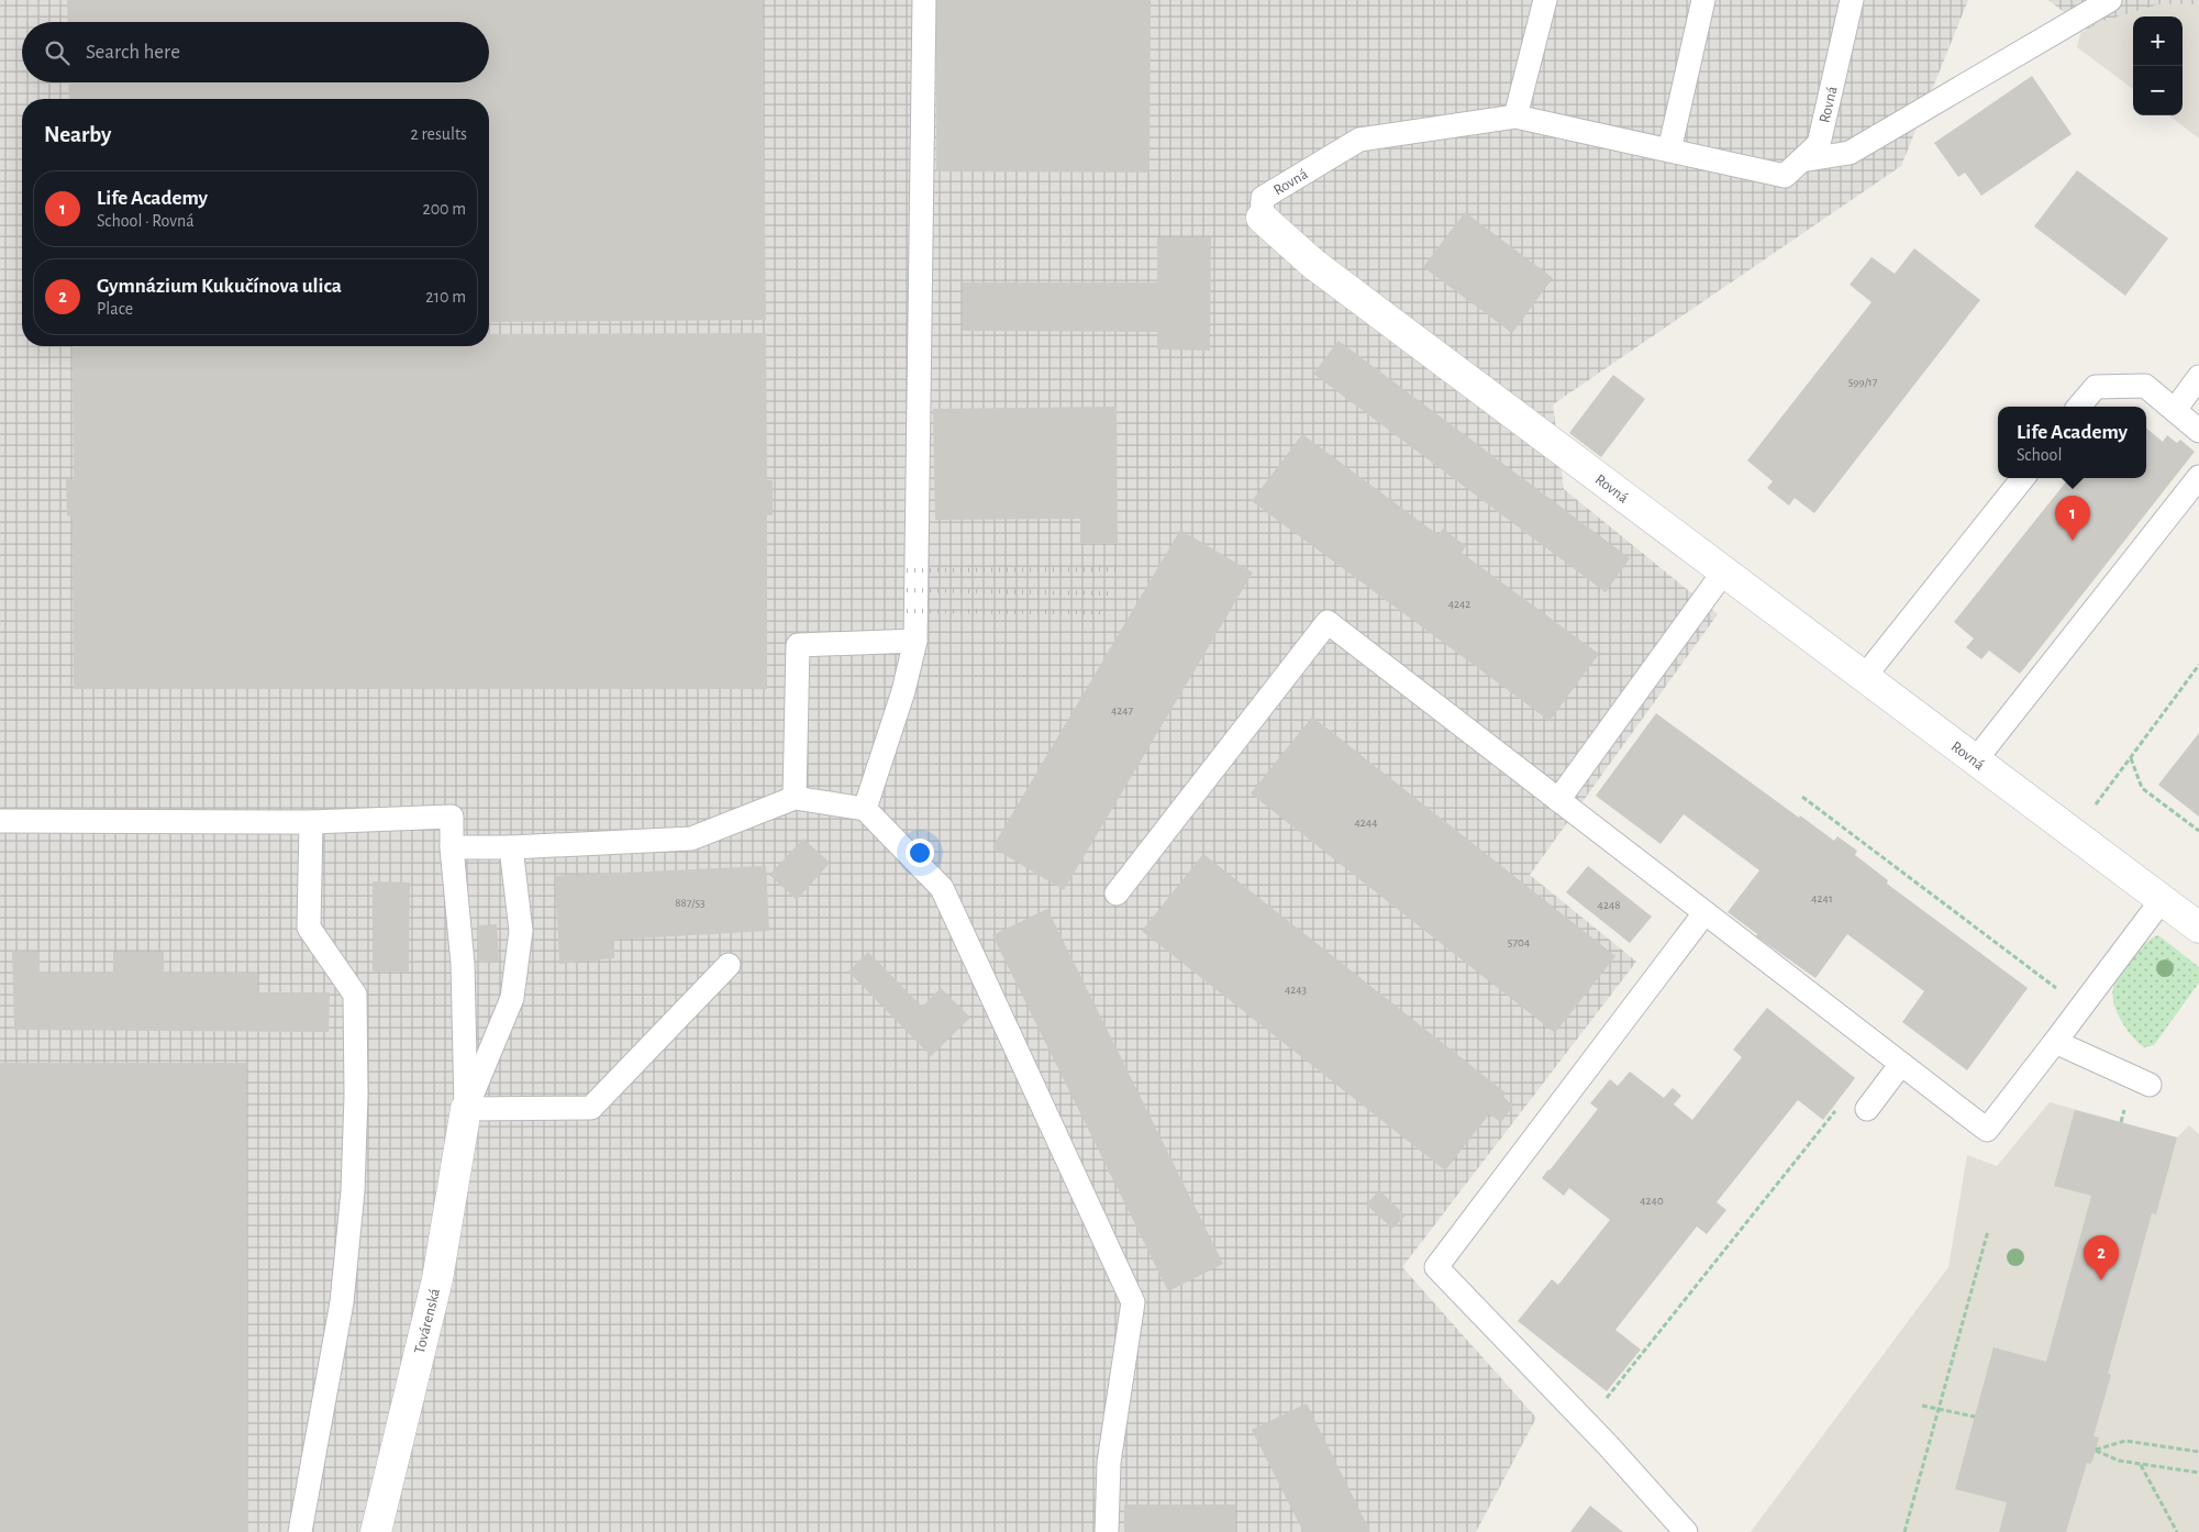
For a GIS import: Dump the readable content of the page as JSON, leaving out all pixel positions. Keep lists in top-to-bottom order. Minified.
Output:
{"streets":{"street":["Rovná","Továrenská"]},"house_numbers":["599/17","4242","4247","4244","4241","887/53","4248","5704","4243","4240"],"page":{"map_buttons":["+","−"],"search":"Search here","heading":["Nearby","2 results"],"list":[{"mark":"1","name":"Life Academy","note":"School · Rovná","value":"200 m"},{"mark":"2","name":"Gymnázium Kukučínova ulica","note":"Place","value":"210 m"}],"popup":["Life Academy","School"],"pins":["1","2"]}}
